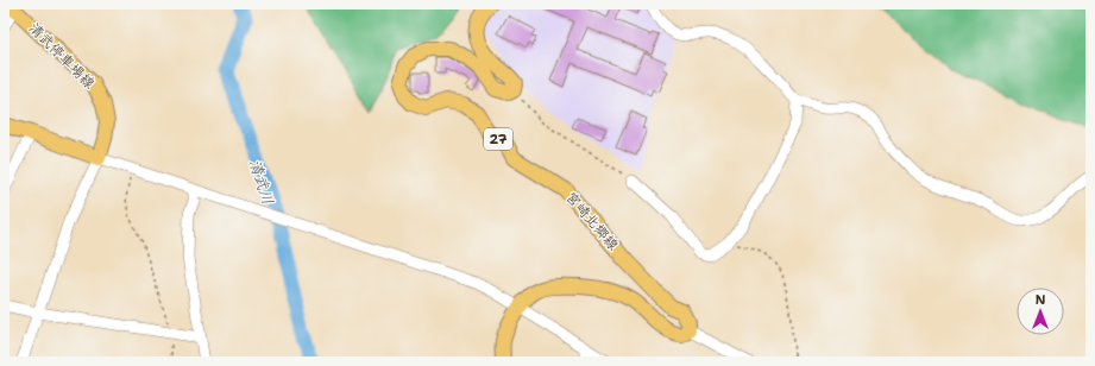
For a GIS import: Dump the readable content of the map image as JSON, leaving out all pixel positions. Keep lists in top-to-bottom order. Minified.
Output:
{"streets":{"main road":["清武停車場線","27","宮崎北郷線"]},"water":["清武川"],"north":"top"}
